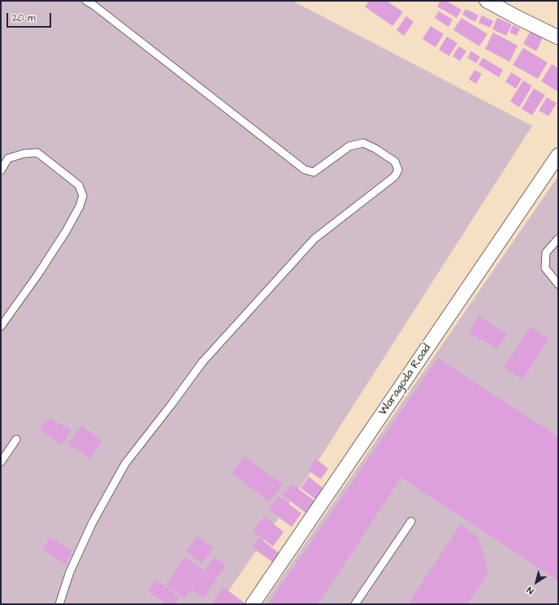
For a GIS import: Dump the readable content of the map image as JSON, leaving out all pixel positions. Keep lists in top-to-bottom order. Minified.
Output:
{"streets":{"street":["Waragoda Road"]},"scale_bar":"20 m","north":"bottom left"}
